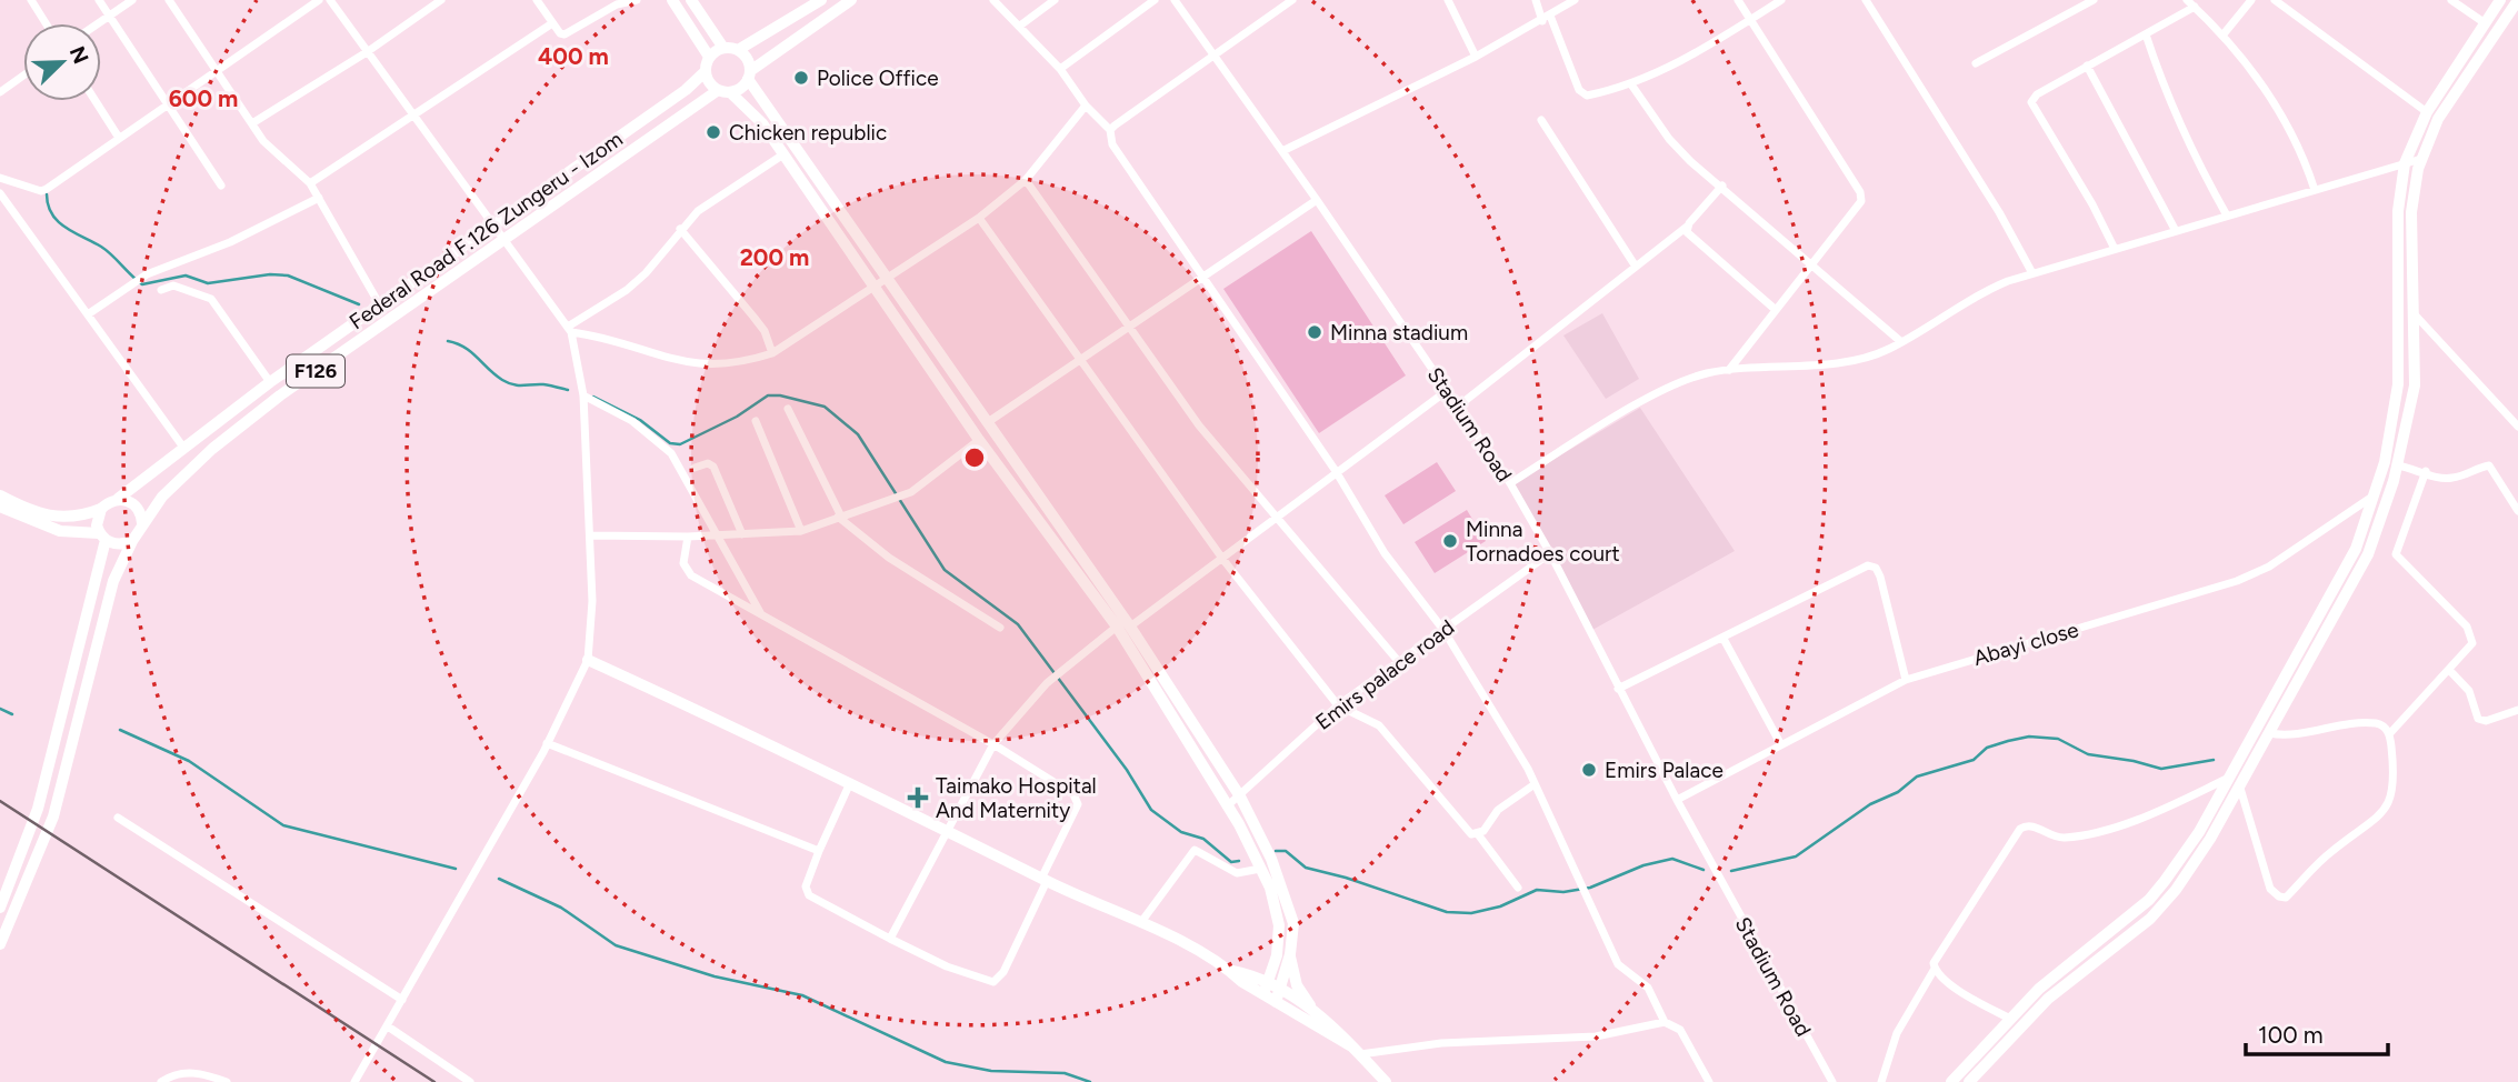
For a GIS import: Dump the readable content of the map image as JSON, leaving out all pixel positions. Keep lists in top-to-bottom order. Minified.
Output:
{"streets":{"main road":["Federal Road F.126 Zungeru - Izom","F126"],"street":["Stadium Road","Abayi close","Emirs palace road"]},"crossings":[["Federal Road F.126 Zungeru - Izom","F126"],["Stadium Road","Abayi close"],["Stadium Road","Emirs palace road"]],"places":{"other":["Police Office","Chicken republic","Minna stadium","Minna Tornadoes court","Emirs Palace"],"health":["Taimako Hospital And Maternity"]},"scale_bar":"100 m","north":"top right","rings":["400 m","600 m","200 m"]}
